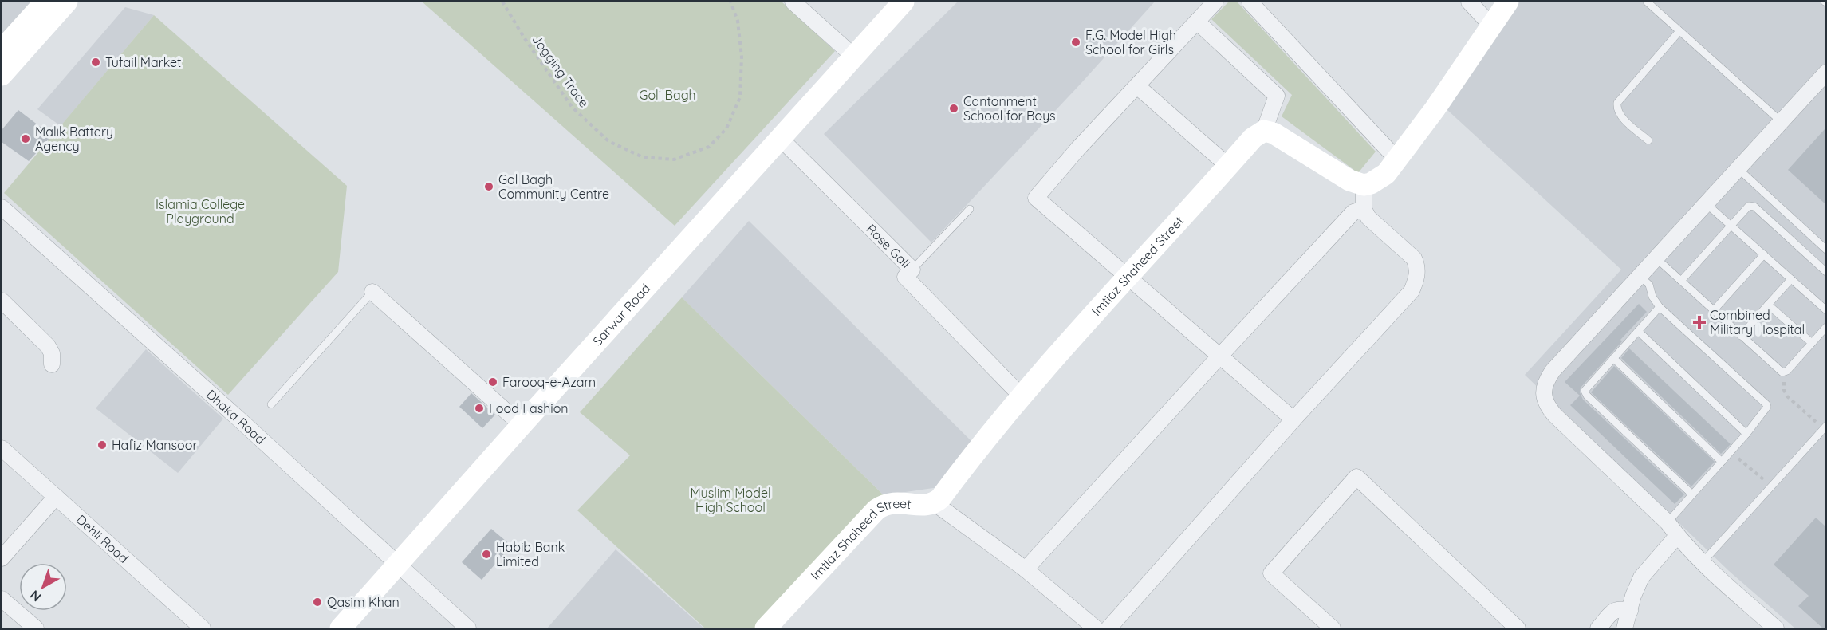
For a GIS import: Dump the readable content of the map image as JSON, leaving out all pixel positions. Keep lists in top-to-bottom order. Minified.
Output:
{"streets":{"street":["Rose Gali","Imtiaz Shaheed Street","Sarwar Road","Dhaka Road","Dehli Road"],"path":["Jogging Trace"]},"crossings":[["Rose Gali","Imtiaz Shaheed Street"],["Rose Gali","Sarwar Road"],["Sarwar Road","Dhaka Road"]],"parks":["Goli Bagh","Islamia College Playground","Muslim Model High School"],"places":{"other":["F.G. Model High School for Girls","Tufail Market","Cantonment School for Boys","Malik Battery Agency","Gol Bagh Community Centre","Farooq-e-Azam","Food Fashion","Hafiz Mansoor","Habib Bank Limited","Qasim Khan"],"health":["Combined Military Hospital"]},"north":"bottom left"}
